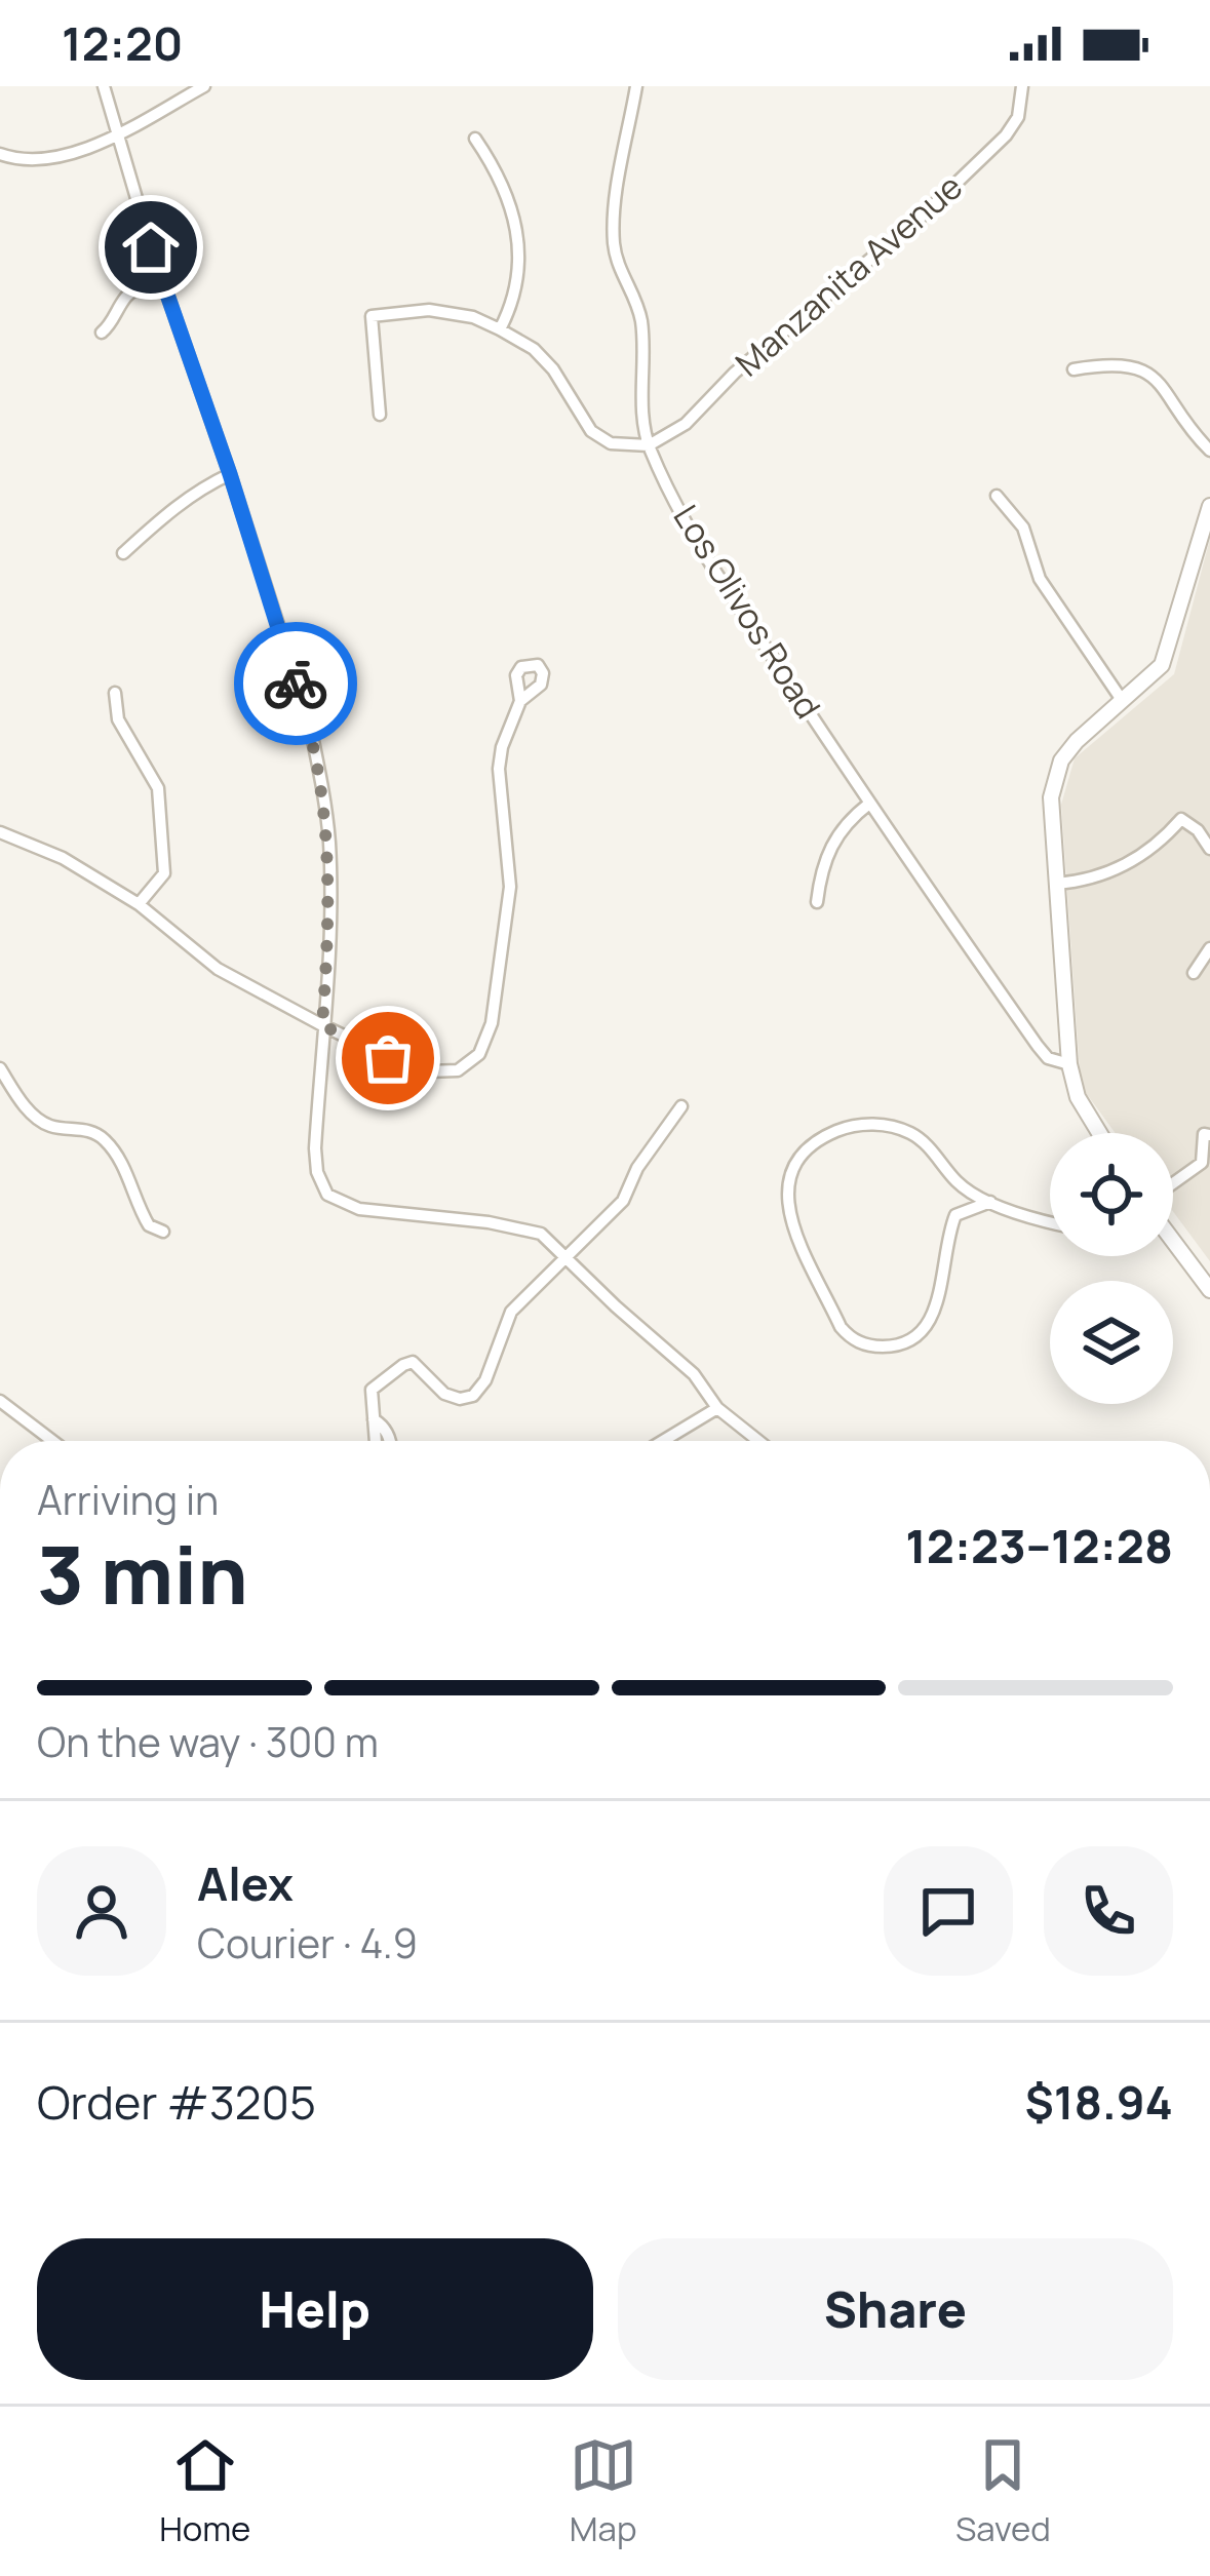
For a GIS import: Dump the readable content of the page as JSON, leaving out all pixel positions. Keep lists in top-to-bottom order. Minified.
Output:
{"streets":{"street":["Manzanita Avenue","Los Olivos Road"]},"crossings":[["Manzanita Avenue","Los Olivos Road"]],"page":{"status":"12:20","heading":["3 min","Arriving in","12:23–12:28"],"panel":["Alex","Courier · 4.9","Order #3205","$18.94"],"bar":"On the way · 300 m","buttons":["Help","Share"],"tabs":["Home","Map","Saved"]}}
